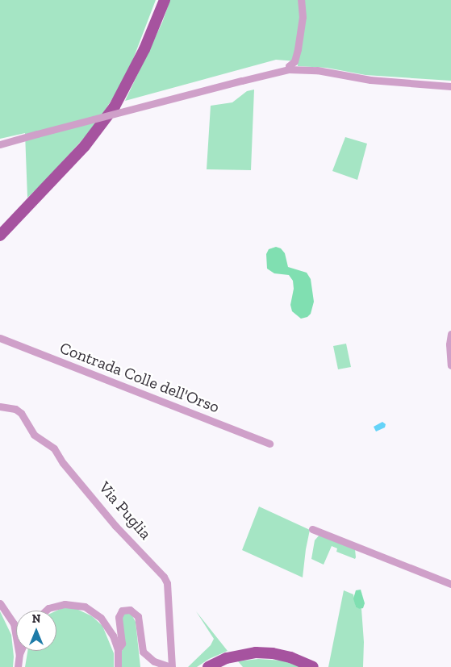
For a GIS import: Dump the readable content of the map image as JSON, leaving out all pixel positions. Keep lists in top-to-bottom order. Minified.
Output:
{"streets":{"street":["Contrada Colle dell'Orso","Via Puglia"]},"north":"top"}
